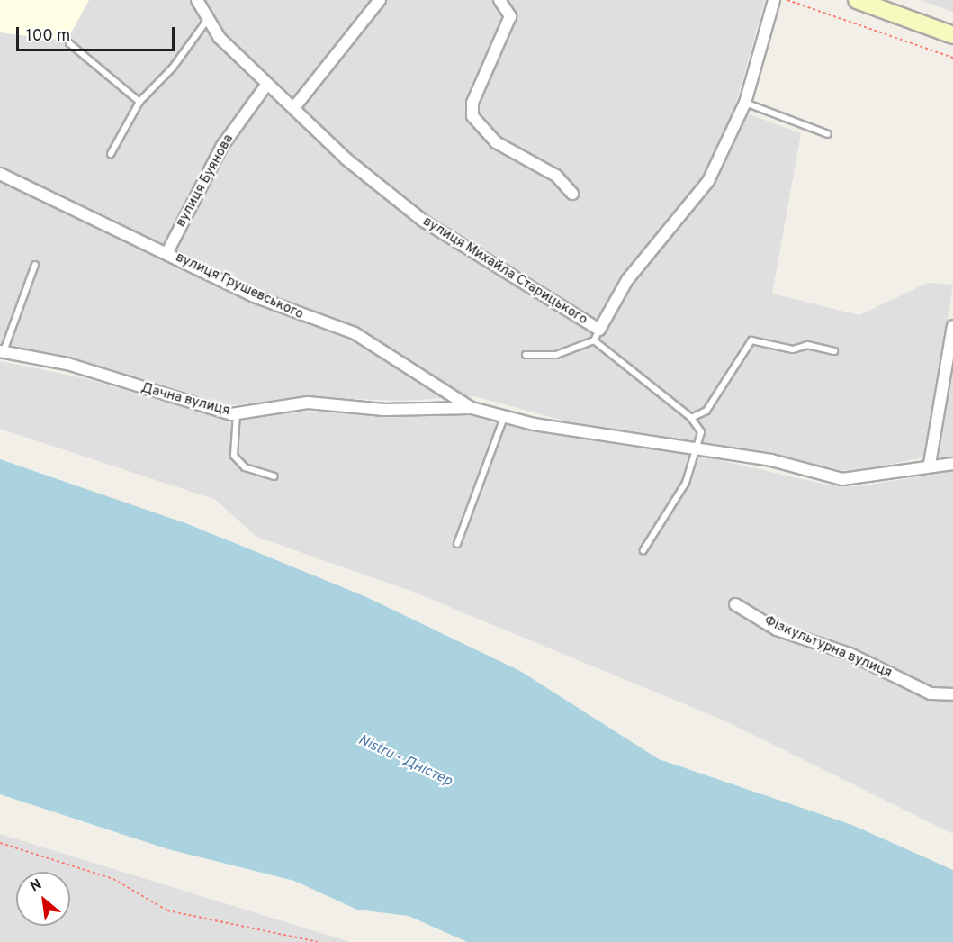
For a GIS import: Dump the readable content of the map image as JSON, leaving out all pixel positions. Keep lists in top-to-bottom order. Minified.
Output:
{"streets":{"street":["вулиця Буянова","вулиця Михайла Старицького","вулиця Грушевського","Дачна вулиця","Фізкультурна вулиця"]},"crossings":[["вулиця Буянова","вулиця Михайла Старицького"],["вулиця Буянова","вулиця Грушевського"],["вулиця Грушевського","Дачна вулиця"]],"water":["Nistru - Дністер"],"scale_bar":"100 m","north":"top left"}
